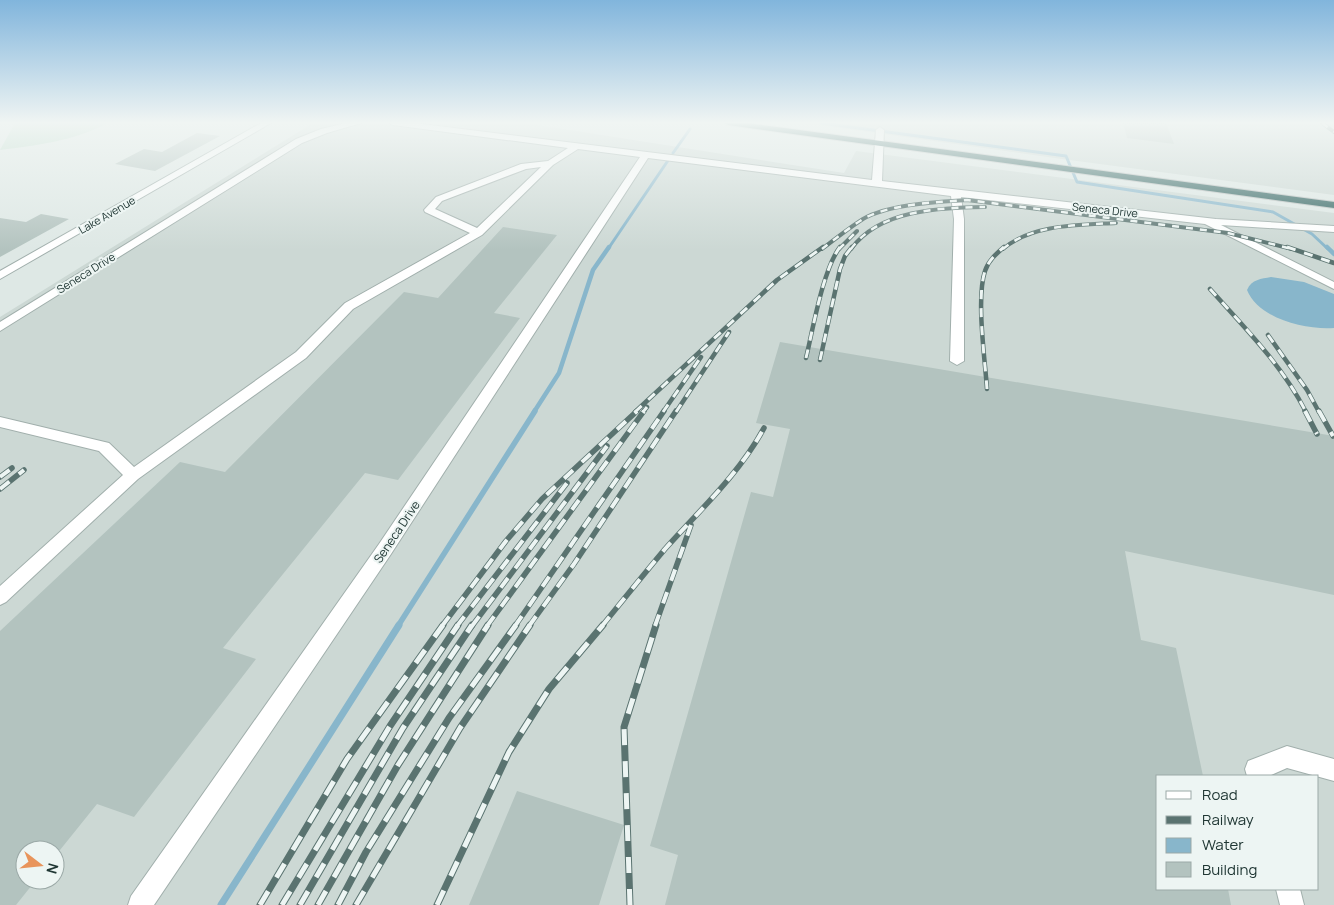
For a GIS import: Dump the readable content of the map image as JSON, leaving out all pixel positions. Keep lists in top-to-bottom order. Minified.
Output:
{"streets":{"street":["Seneca Drive","Lake Avenue"]},"legend":["Road","Railway","Water","Building"],"north":"right"}
